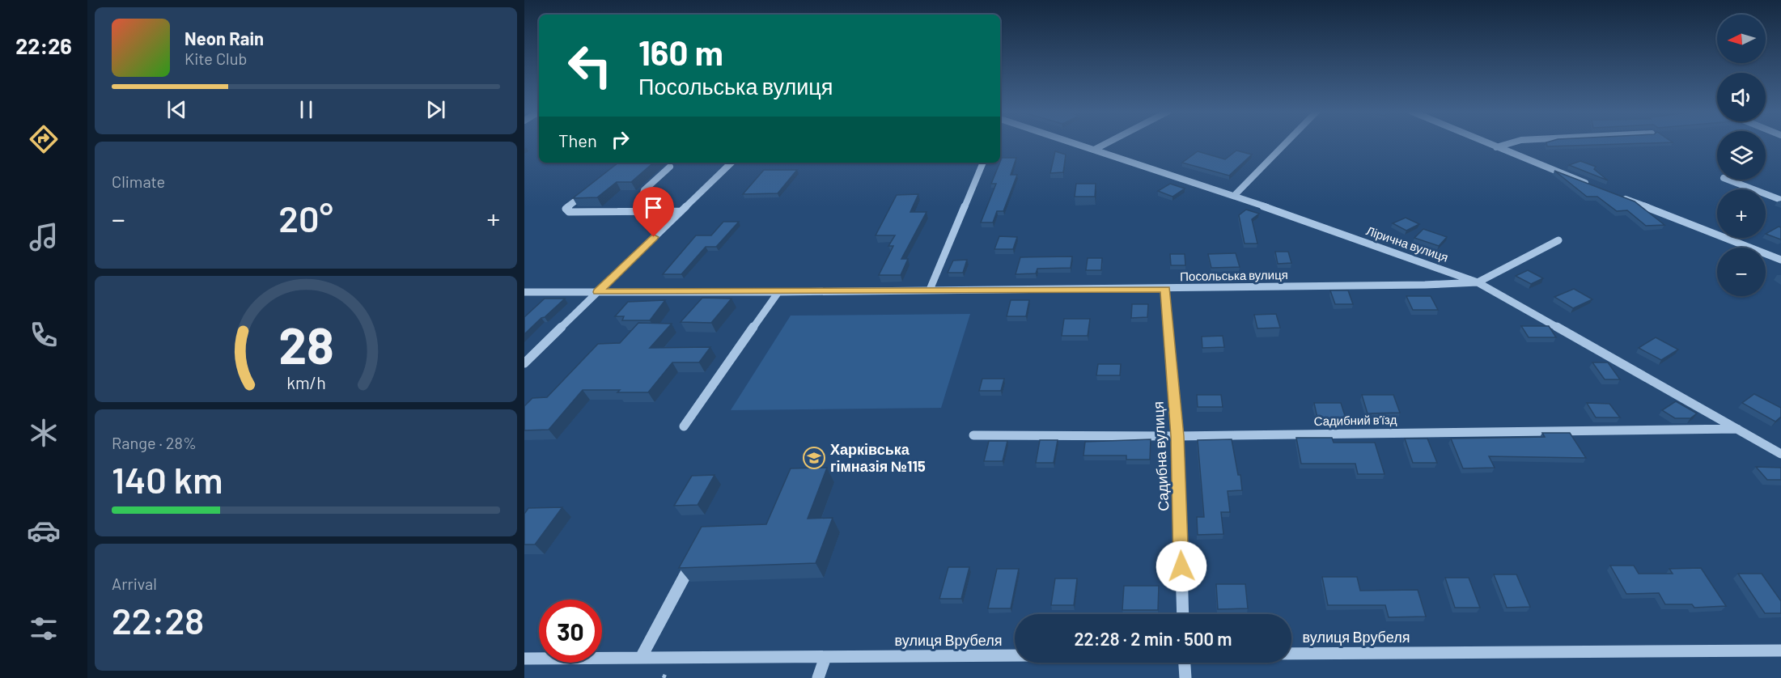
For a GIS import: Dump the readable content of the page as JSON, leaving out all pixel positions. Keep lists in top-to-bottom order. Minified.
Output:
{"streets":{"street":["Лірична вулиця","Посольська вулиця","Садибний в’їзд","Садибна вулиця","вулиця Врубеля"]},"crossings":[["Лірична вулиця","Посольська вулиця"],["Лірична вулиця","Садибний в’їзд"],["Посольська вулиця","Садибна вулиця"],["Садибний в’їзд","Садибна вулиця"]],"places":{"school or university":["Харківська гімназія №115"]},"north":"left","page":{"tabs":"22:26","map_buttons":["+","−"],"turn":["160 m","Посольська вулиця"],"song":["Neon Rain","Kite Club"],"then":"Then","tile":["Climate",["Range · 28%","140 km"],["Arrival","22:28"]],"heat":["−","20°","+"],"limit":"30","trip":"22:28 · 2 min · 500 m","gauge":["28","km/h"]}}
